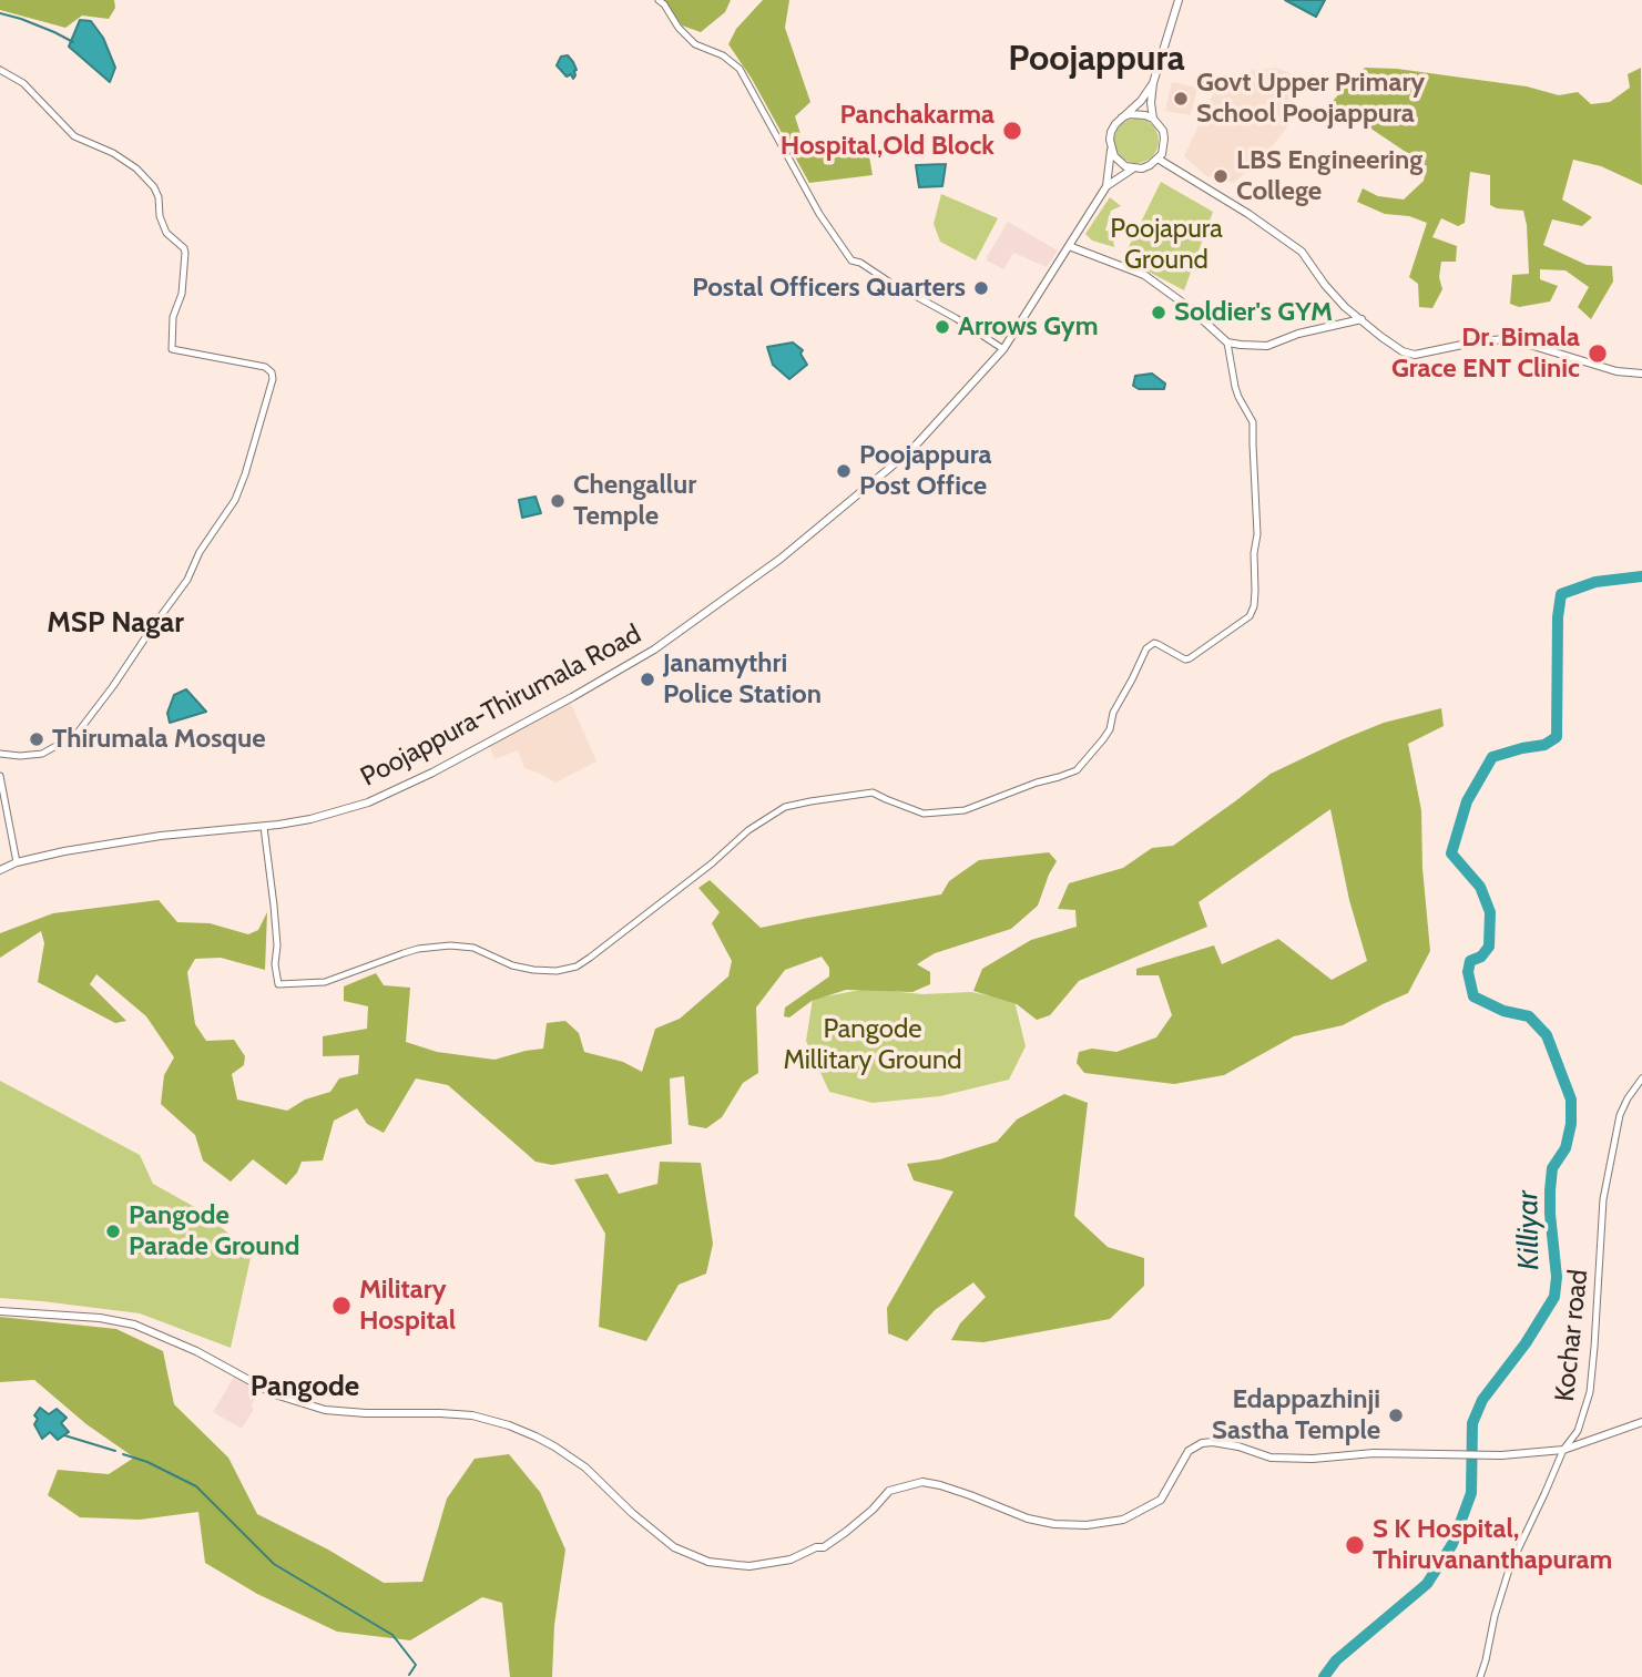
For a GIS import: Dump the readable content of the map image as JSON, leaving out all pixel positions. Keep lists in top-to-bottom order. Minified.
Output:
{"streets":{"main road":["Poojappura-Thirumala Road"],"street":["Kochar road"]},"districts":["Poojappura","MSP Nagar","Pangode"],"water":["Killiyar"],"parks":["Poojapura Ground","Pangode Millitary Ground"],"places":["Govt Upper Primary School Poojappura","Panchakarma Hospital,Old Block","LBS Engineering College","Postal Officers Quarters","Soldier's GYM","Arrows Gym","Dr. Bimala Grace ENT Clinic","Poojappura Post Office","Chengallur Temple","Janamythri Police Station","Thirumala Mosque","Pangode Parade Ground","Military Hospital","Edappazhinji Sastha Temple","S K Hospital, Thiruvananthapuram"]}
